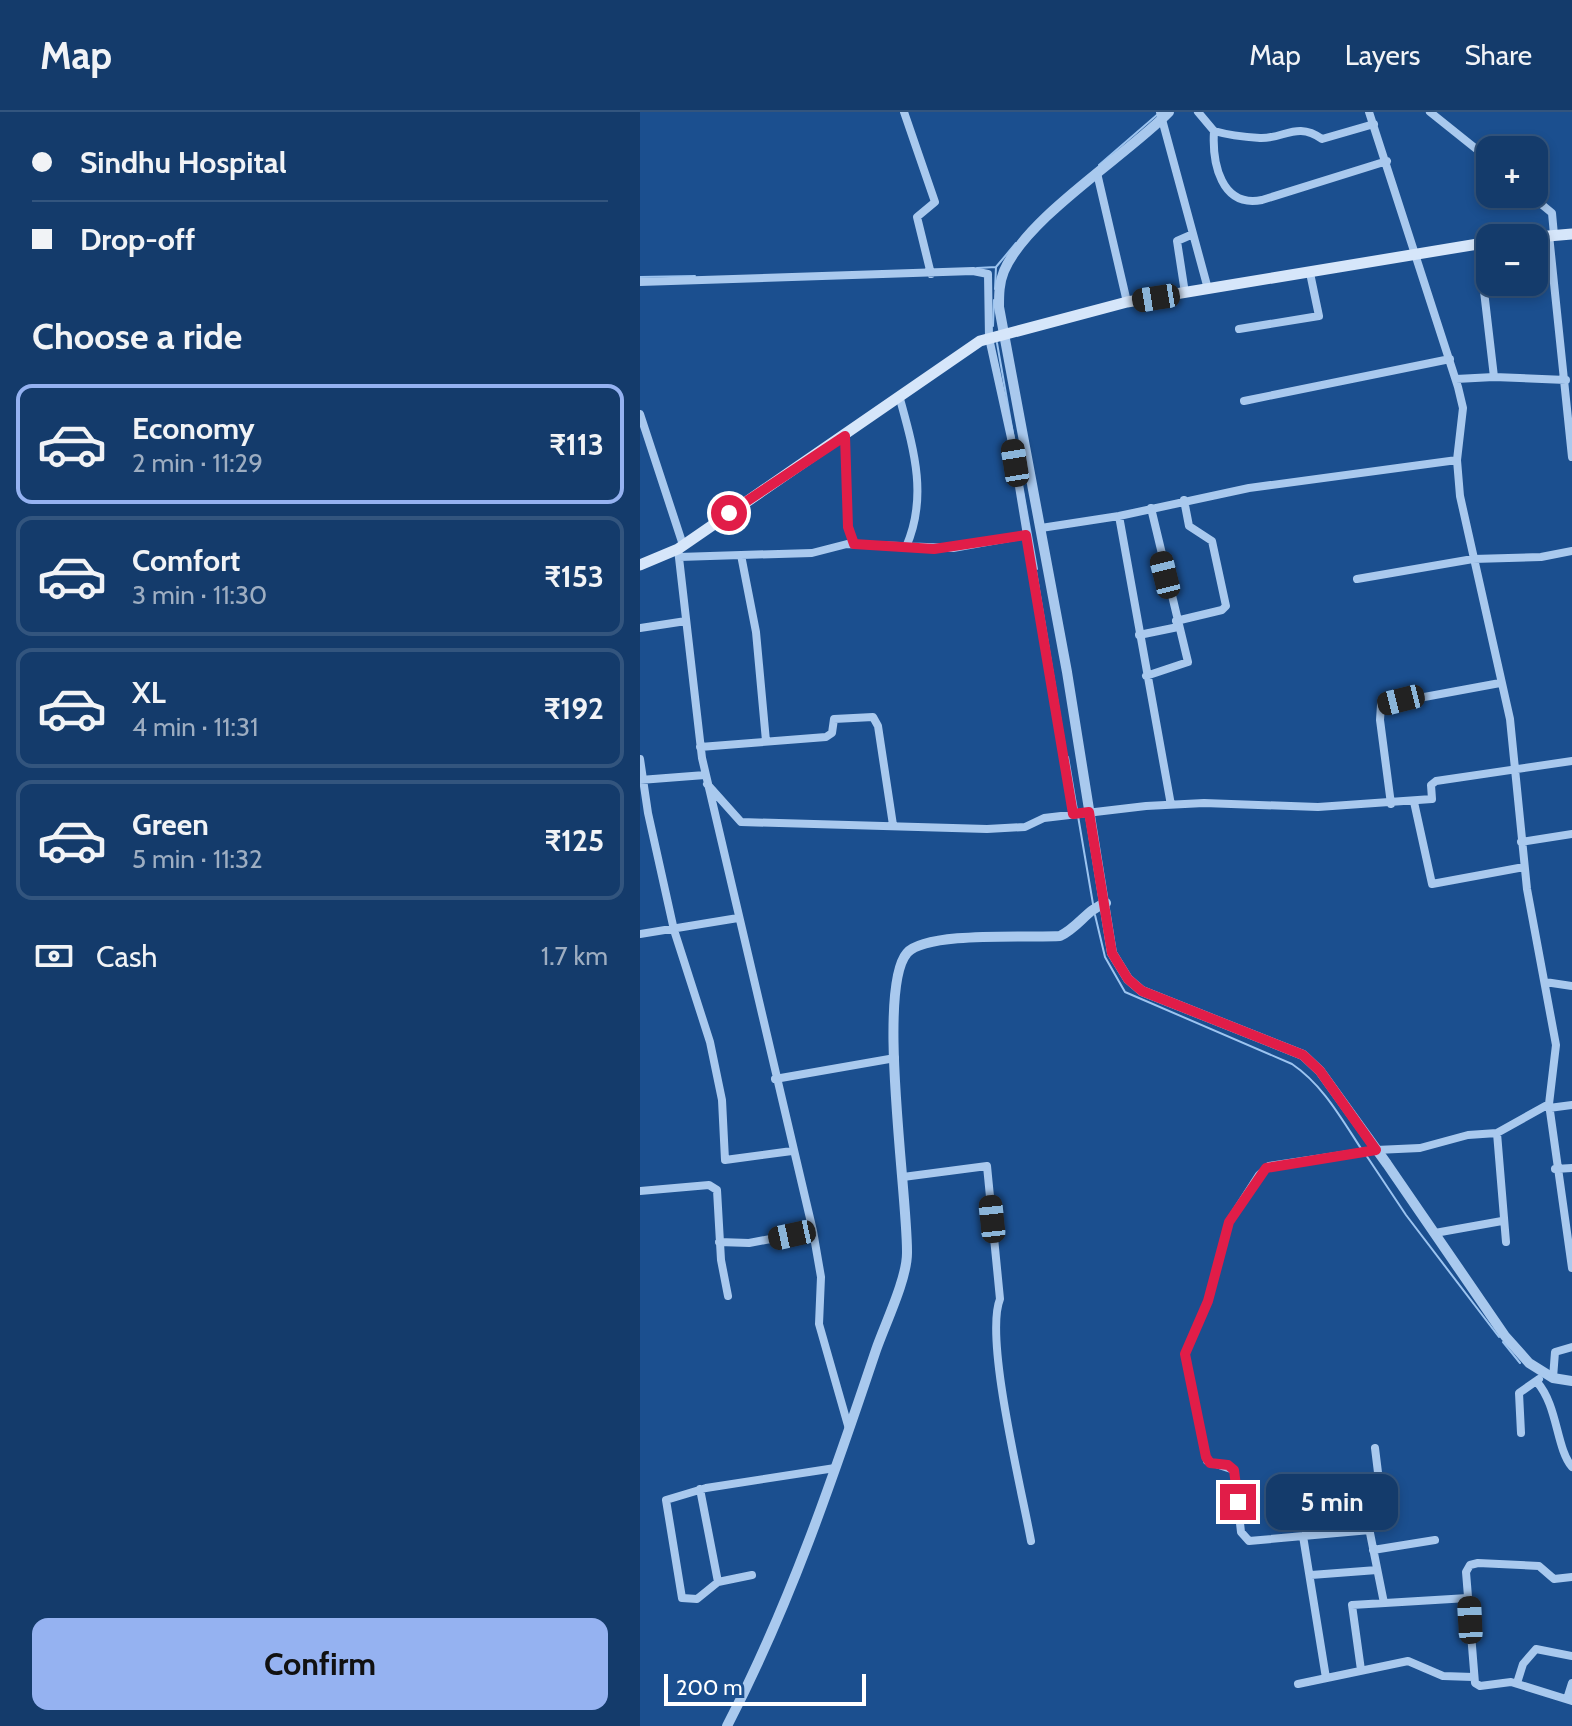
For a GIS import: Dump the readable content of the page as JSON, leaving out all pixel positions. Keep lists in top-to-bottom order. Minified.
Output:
{"scale_bar":"200 m","page":{"header":"Map","nav":["Map","Layers","Share"],"banner":["Sindhu Hospital","Drop-off"],"map_buttons":["+","−"],"heading":"Choose a ride","list":[{"name":"Economy","note":"2 min · 11:29","value":"₹113"},{"name":"Comfort","note":"3 min · 11:30","value":"₹153"},{"name":"XL","note":"4 min · 11:31","value":"₹192"},{"name":"Green","note":"5 min · 11:32","value":"₹125"}],"pay":["Cash","1.7 km"],"bubble":"5 min","buttons":"Confirm","scale":"200 m"}}
